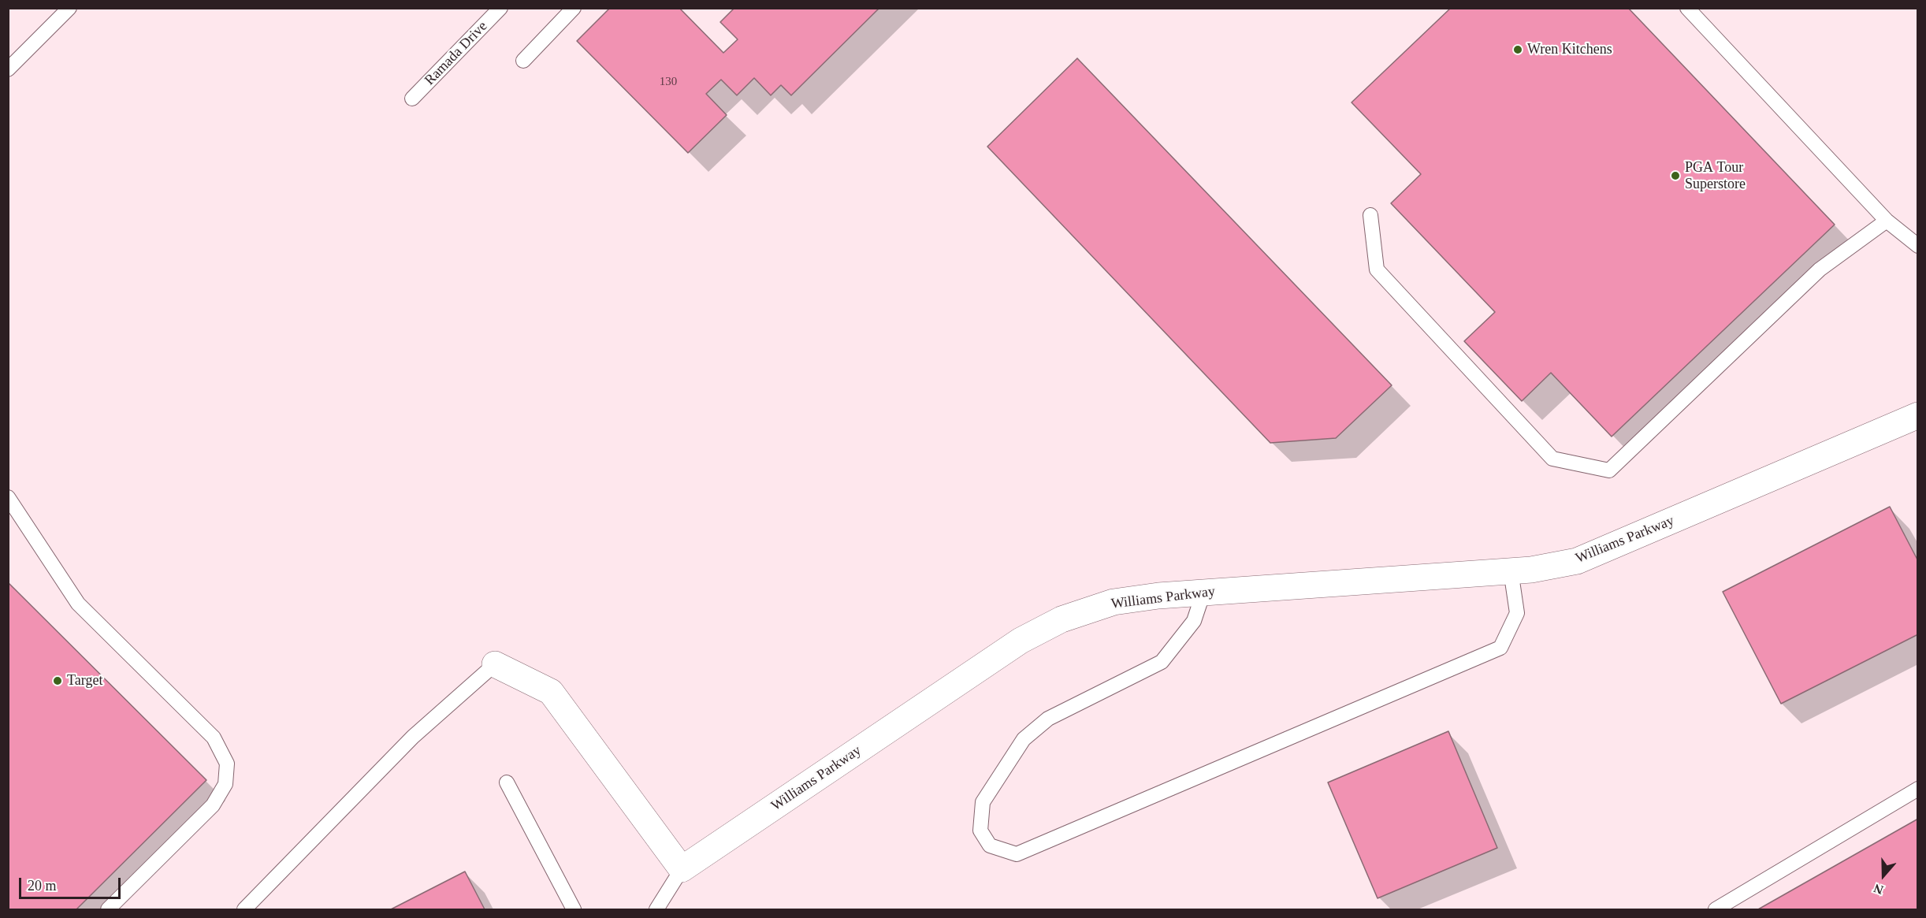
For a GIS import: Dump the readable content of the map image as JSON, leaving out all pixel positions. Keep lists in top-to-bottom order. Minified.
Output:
{"streets":{"street":["Williams Parkway"],"lane":["Ramada Drive"]},"places":["Wren Kitchens","PGA Tour Superstore","Target"],"house_numbers":["130"],"scale_bar":"20 m","north":"bottom"}
